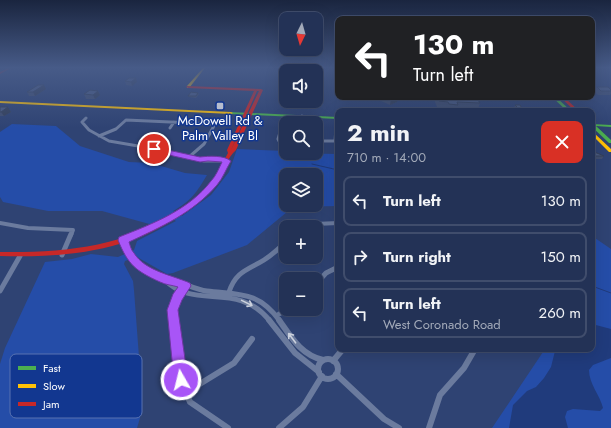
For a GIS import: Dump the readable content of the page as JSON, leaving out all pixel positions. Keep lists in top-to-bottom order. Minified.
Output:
{"places":{"transit":["McDowell Rd & Palm Valley Bl"]},"legend":["Fast","Slow","Jam"],"north":"bottom","page":{"map_buttons":["+","−"],"turn":["130 m","Turn left"],"heading":["2 min","710 m · 14:00"],"list":[{"name":"Turn left","value":"130 m"},{"name":"Turn right","value":"150 m"},{"name":"Turn left","note":"West Coronado Road","value":"260 m"}]}}
